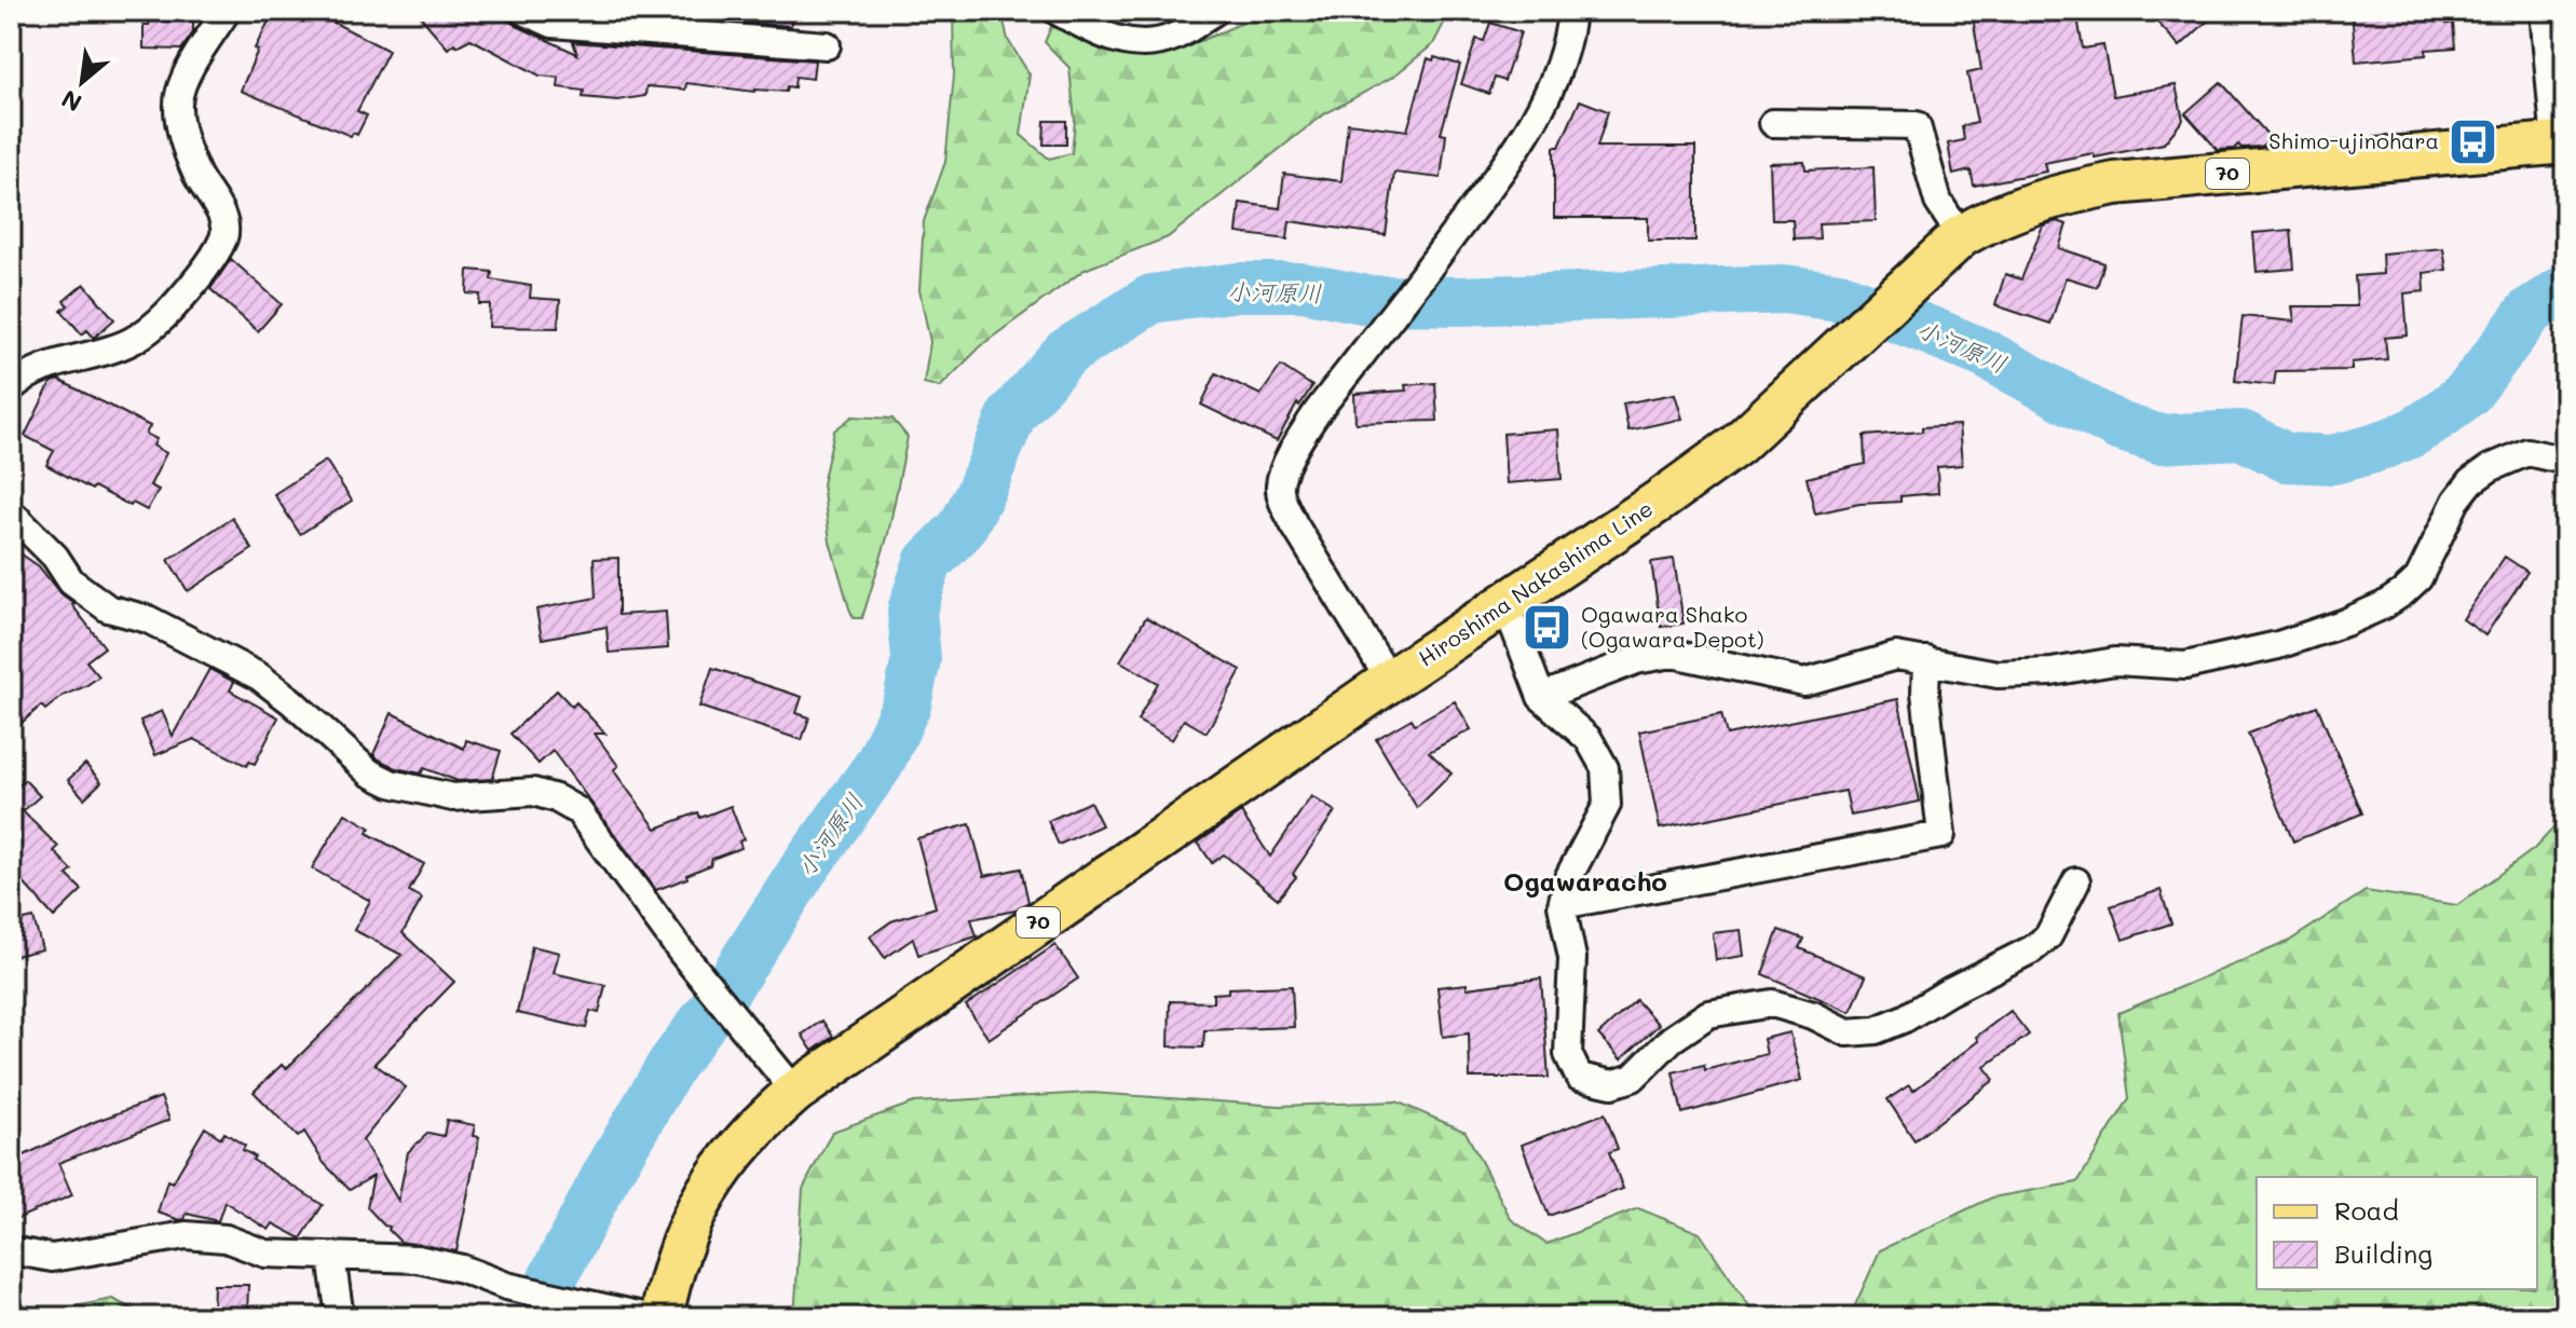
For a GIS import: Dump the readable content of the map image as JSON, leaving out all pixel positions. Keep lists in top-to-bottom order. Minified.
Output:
{"streets":{"main road":["70","Hiroshima Nakashima Line"]},"districts":["Ogawaracho"],"water":["小河原川"],"places":{"bus stop":["Shimo-ujinohara","Ogawara Shako (Ogawara Depot)"]},"legend":["Road","Building"],"north":"bottom left"}
